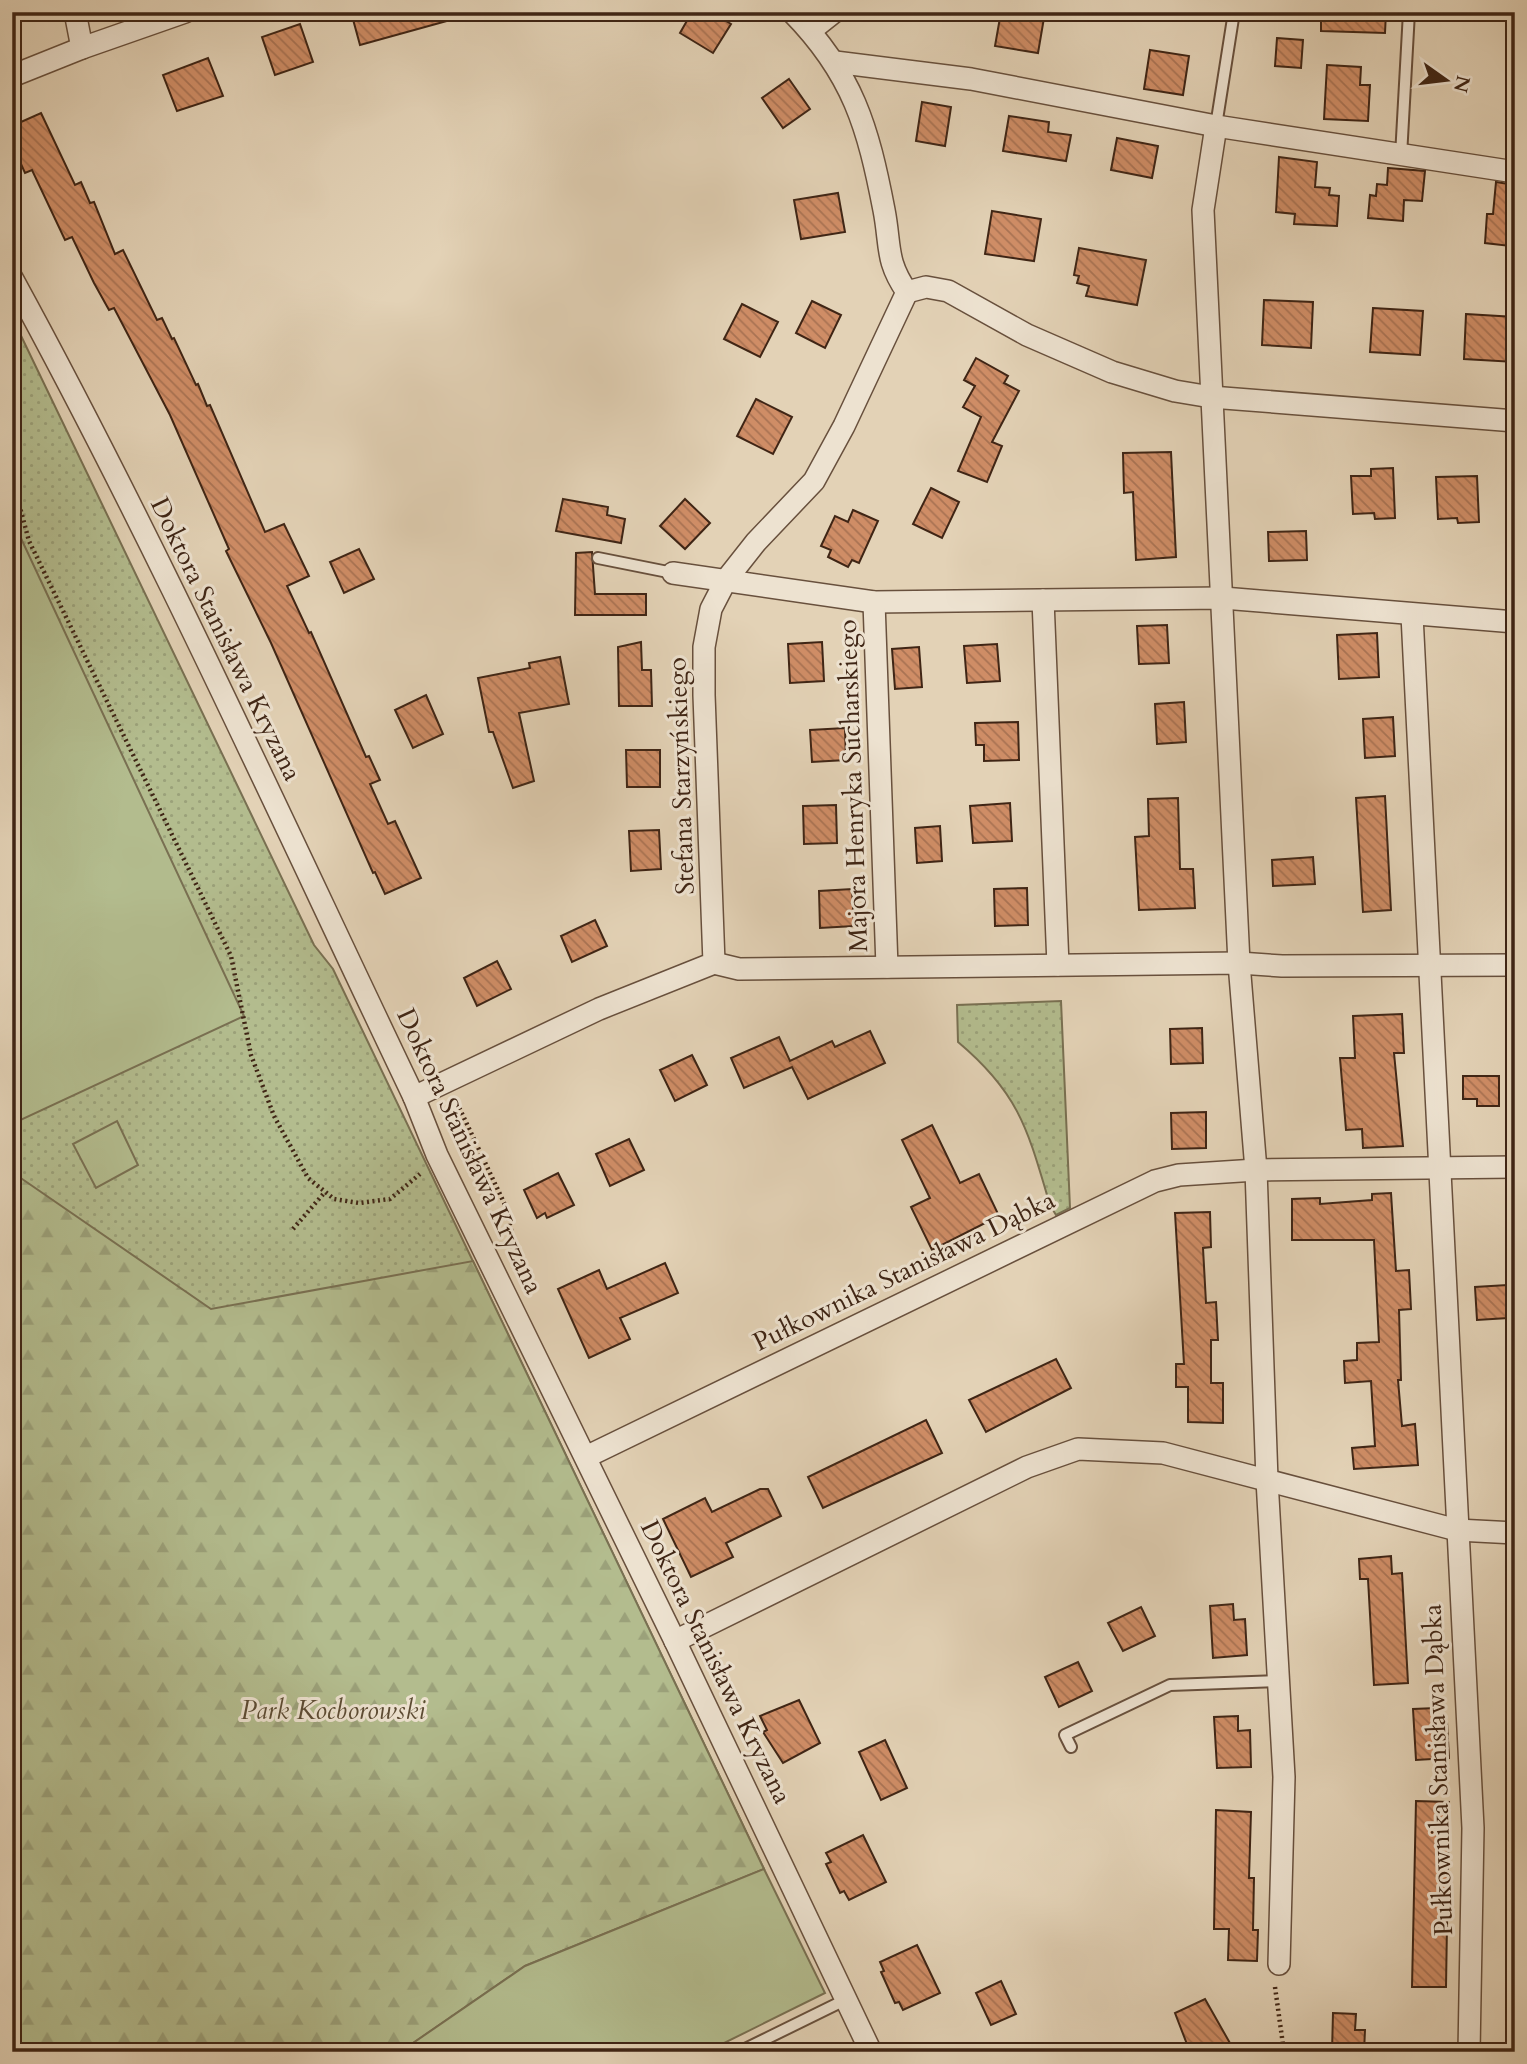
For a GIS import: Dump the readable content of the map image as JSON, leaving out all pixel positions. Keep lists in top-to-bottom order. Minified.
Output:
{"streets":{"street":["Doktora Stanisława Kryzana","Stefana Starzyńskiego","Majora Henryka Sucharskiego","Pułkownika Stanisława Dąbka"]},"crossings":[["Doktora Stanisława Kryzana","Pułkownika Stanisława Dąbka"],["Stefana Starzyńskiego","Majora Henryka Sucharskiego"]],"parks":["Park Kocborowski"],"north":"right"}
